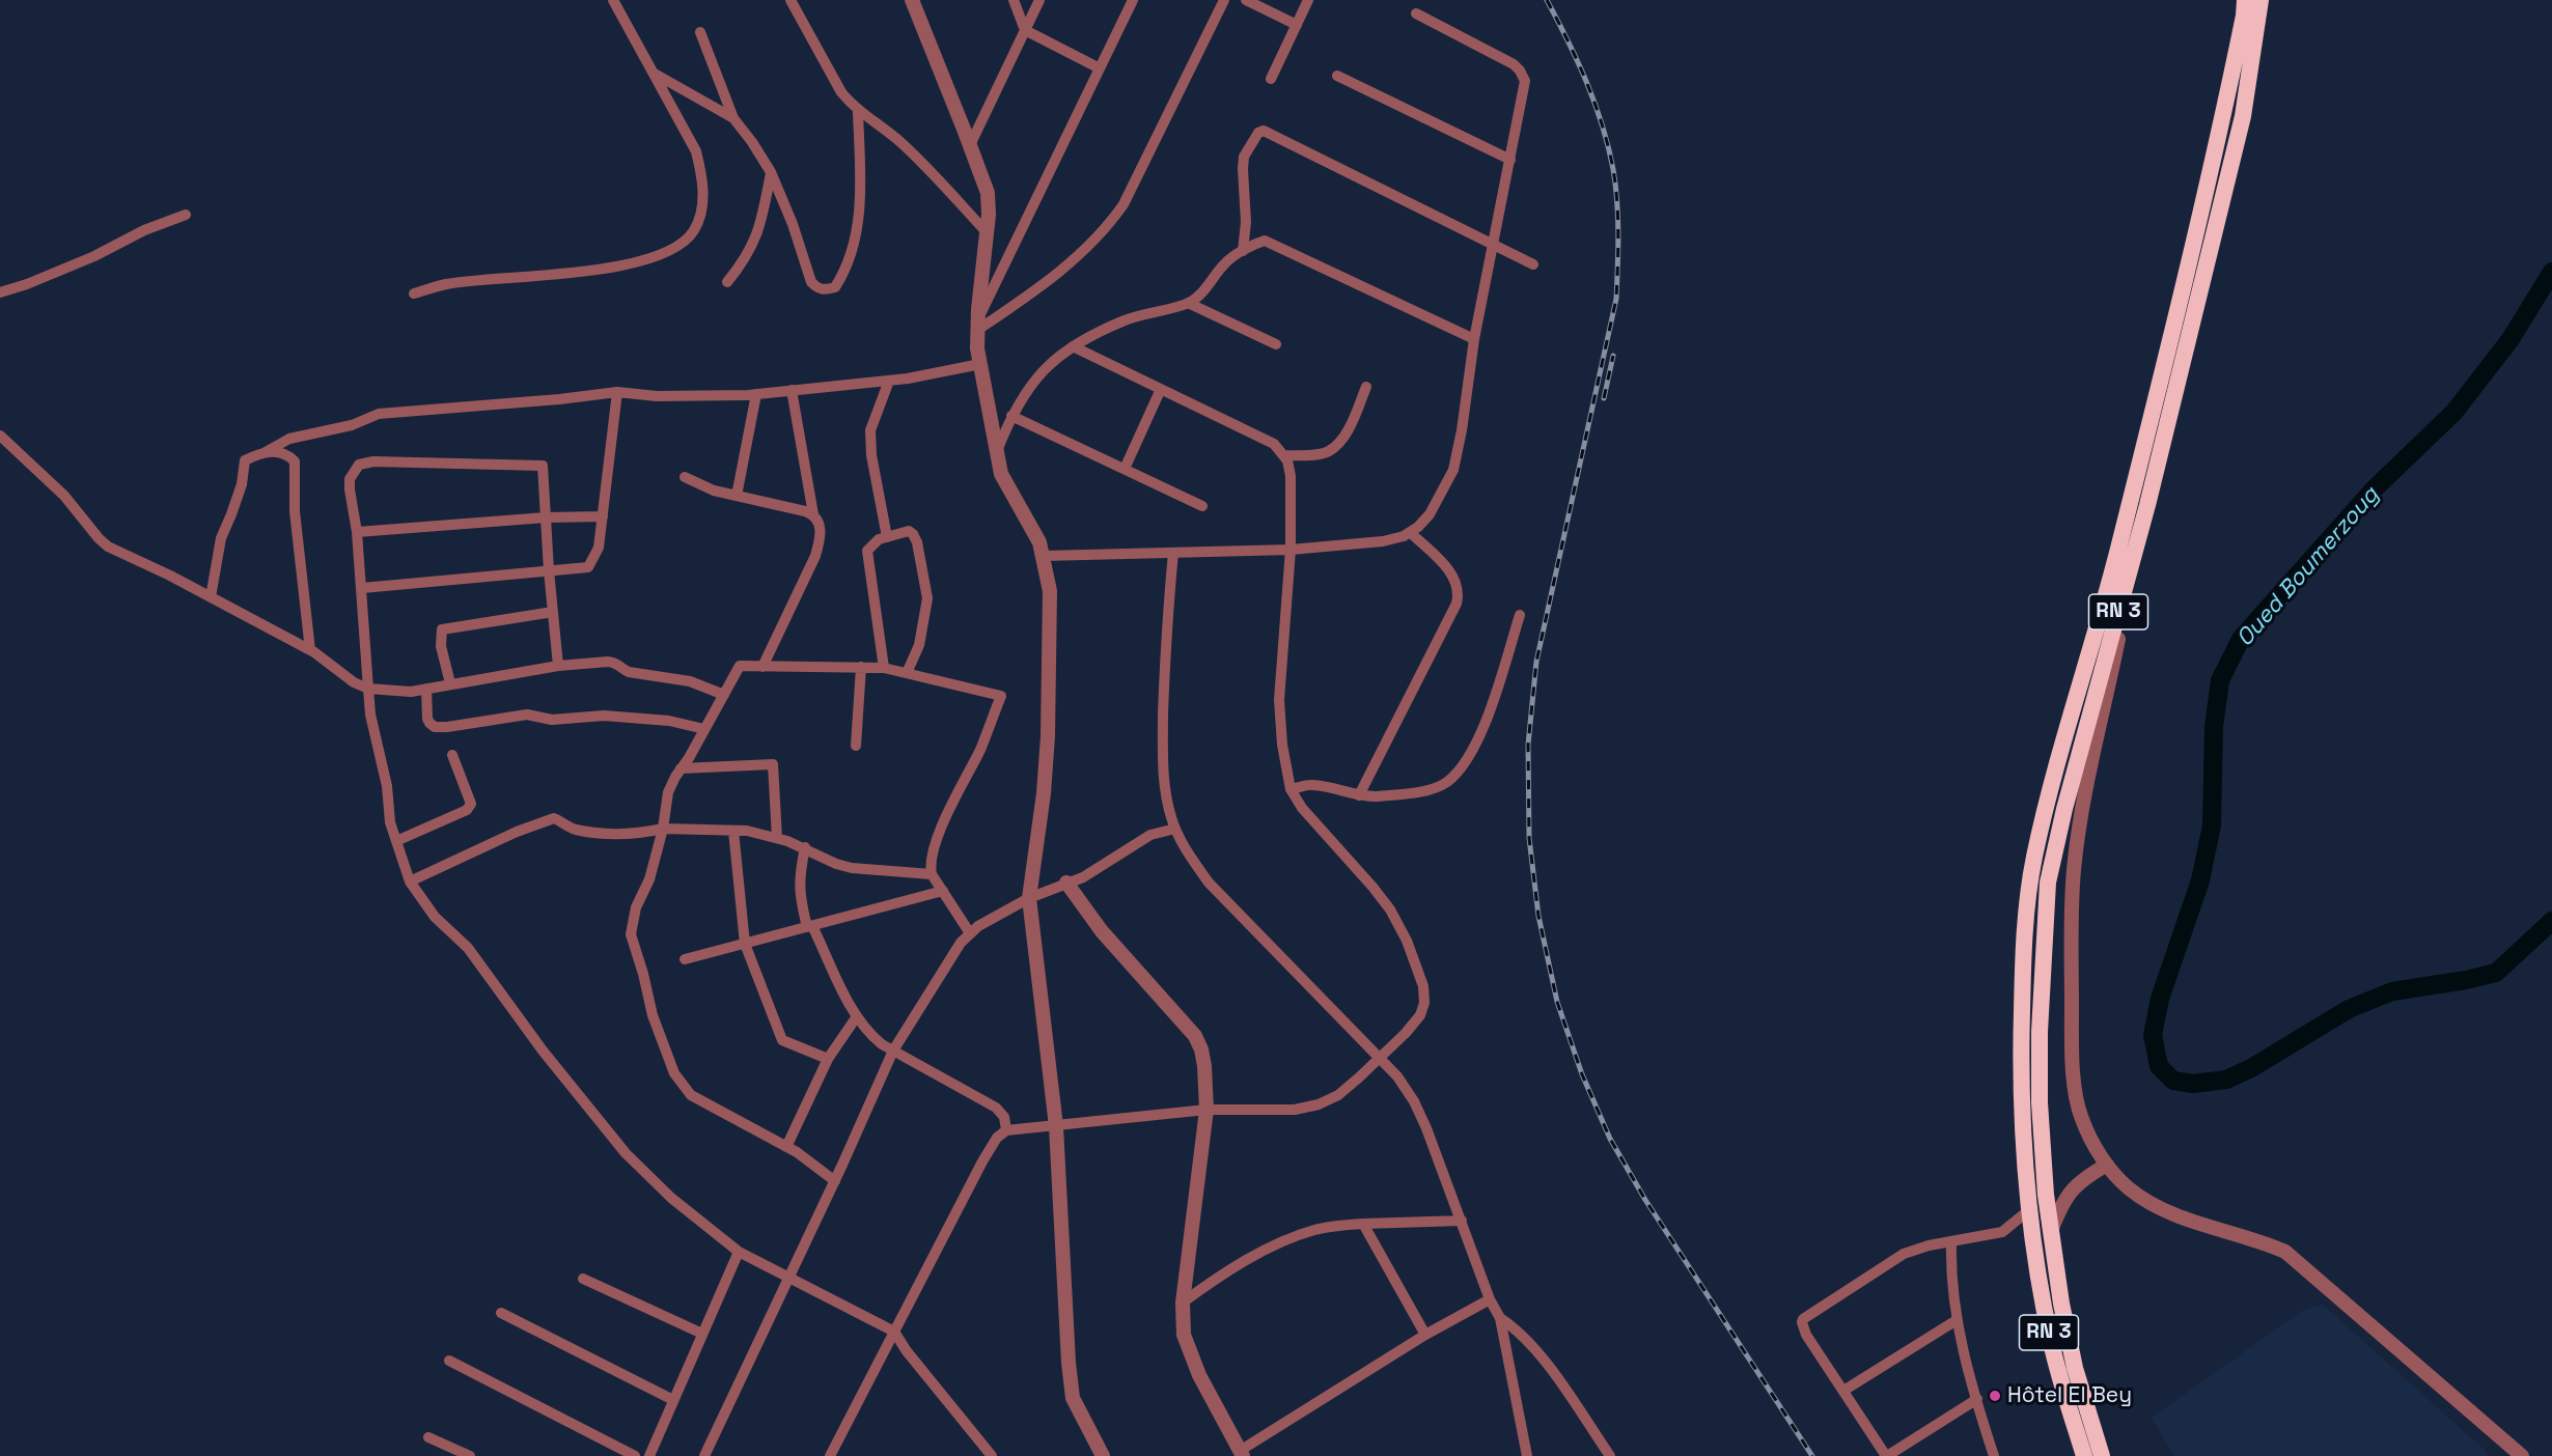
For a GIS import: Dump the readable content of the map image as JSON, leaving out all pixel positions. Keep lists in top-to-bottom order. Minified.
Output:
{"streets":{"highway":["RN 3"]},"water":["Oued Boumerzoug"],"places":["Hôtel El Bey"]}
